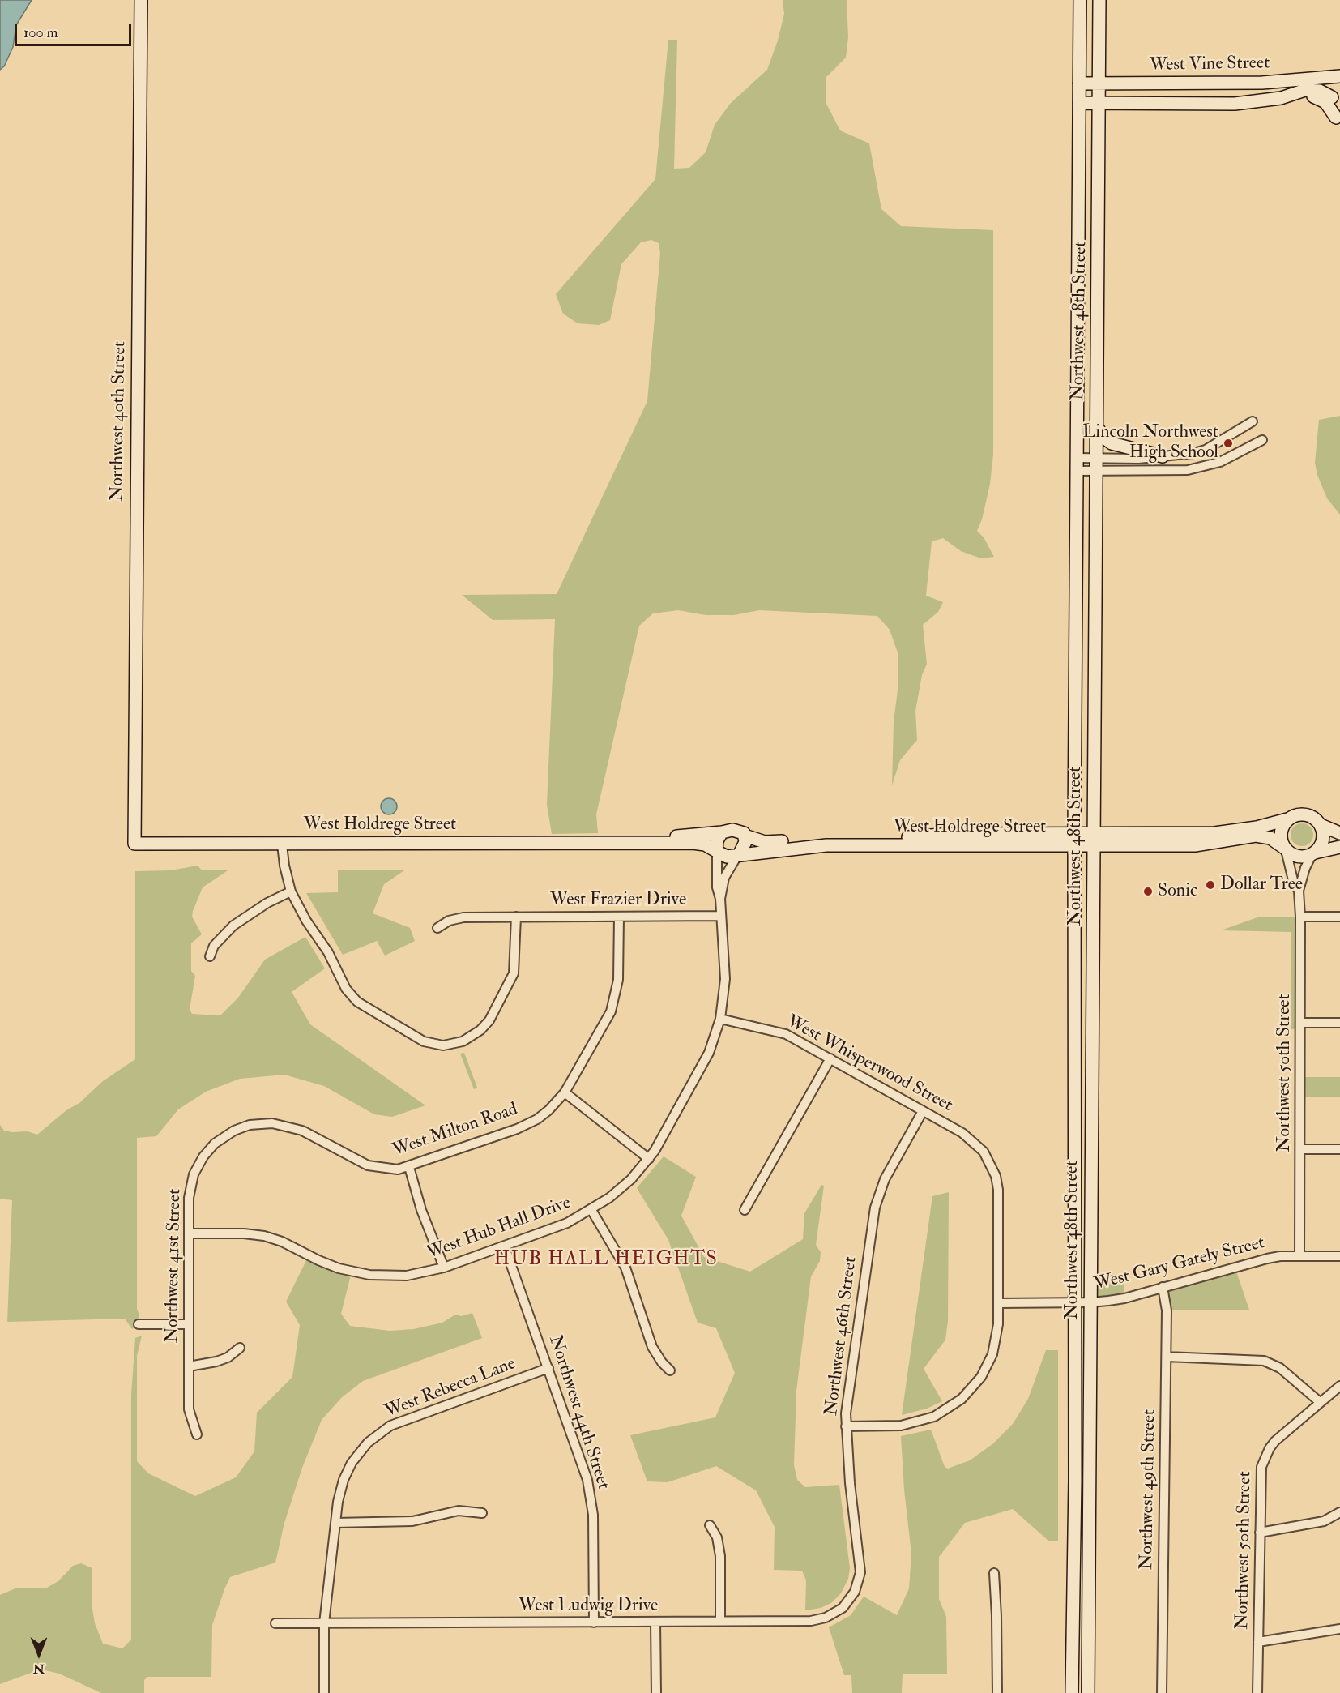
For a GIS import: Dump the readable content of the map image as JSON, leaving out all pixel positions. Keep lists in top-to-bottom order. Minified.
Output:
{"streets":{"main road":["West Vine Street","Northwest 48th Street","Northwest 40th Street","West Holdrege Street"],"street":["West Frazier Drive","West Whisperwood Street","Northwest 50th Street","West Milton Road","West Hub Hall Drive","West Gary Gately Street","Northwest 41st Street","Northwest 46th Street","West Rebecca Lane","Northwest 44th Street","Northwest 49th Street","West Ludwig Drive"]},"crossings":[["West Vine Street","Northwest 48th Street"],["Northwest 48th Street","West Holdrege Street"],["Northwest 48th Street","West Gary Gately Street"],["Northwest 40th Street","West Holdrege Street"],["West Holdrege Street","Northwest 50th Street"],["West Frazier Drive","West Milton Road"],["West Frazier Drive","West Hub Hall Drive"],["West Whisperwood Street","West Hub Hall Drive"],["West Whisperwood Street","West Gary Gately Street"],["West Whisperwood Street","Northwest 46th Street"],["Northwest 50th Street","West Gary Gately Street"],["West Milton Road","Northwest 41st Street"],["West Hub Hall Drive","Northwest 41st Street"],["West Hub Hall Drive","Northwest 44th Street"],["West Gary Gately Street","Northwest 49th Street"],["Northwest 46th Street","West Ludwig Drive"],["West Rebecca Lane","Northwest 44th Street"],["West Rebecca Lane","West Ludwig Drive"],["Northwest 44th Street","West Ludwig Drive"]],"districts":["HUB HALL HEIGHTS"],"places":["Lincoln Northwest High School","Dollar Tree","Sonic"],"scale_bar":"100 m","north":"bottom"}
